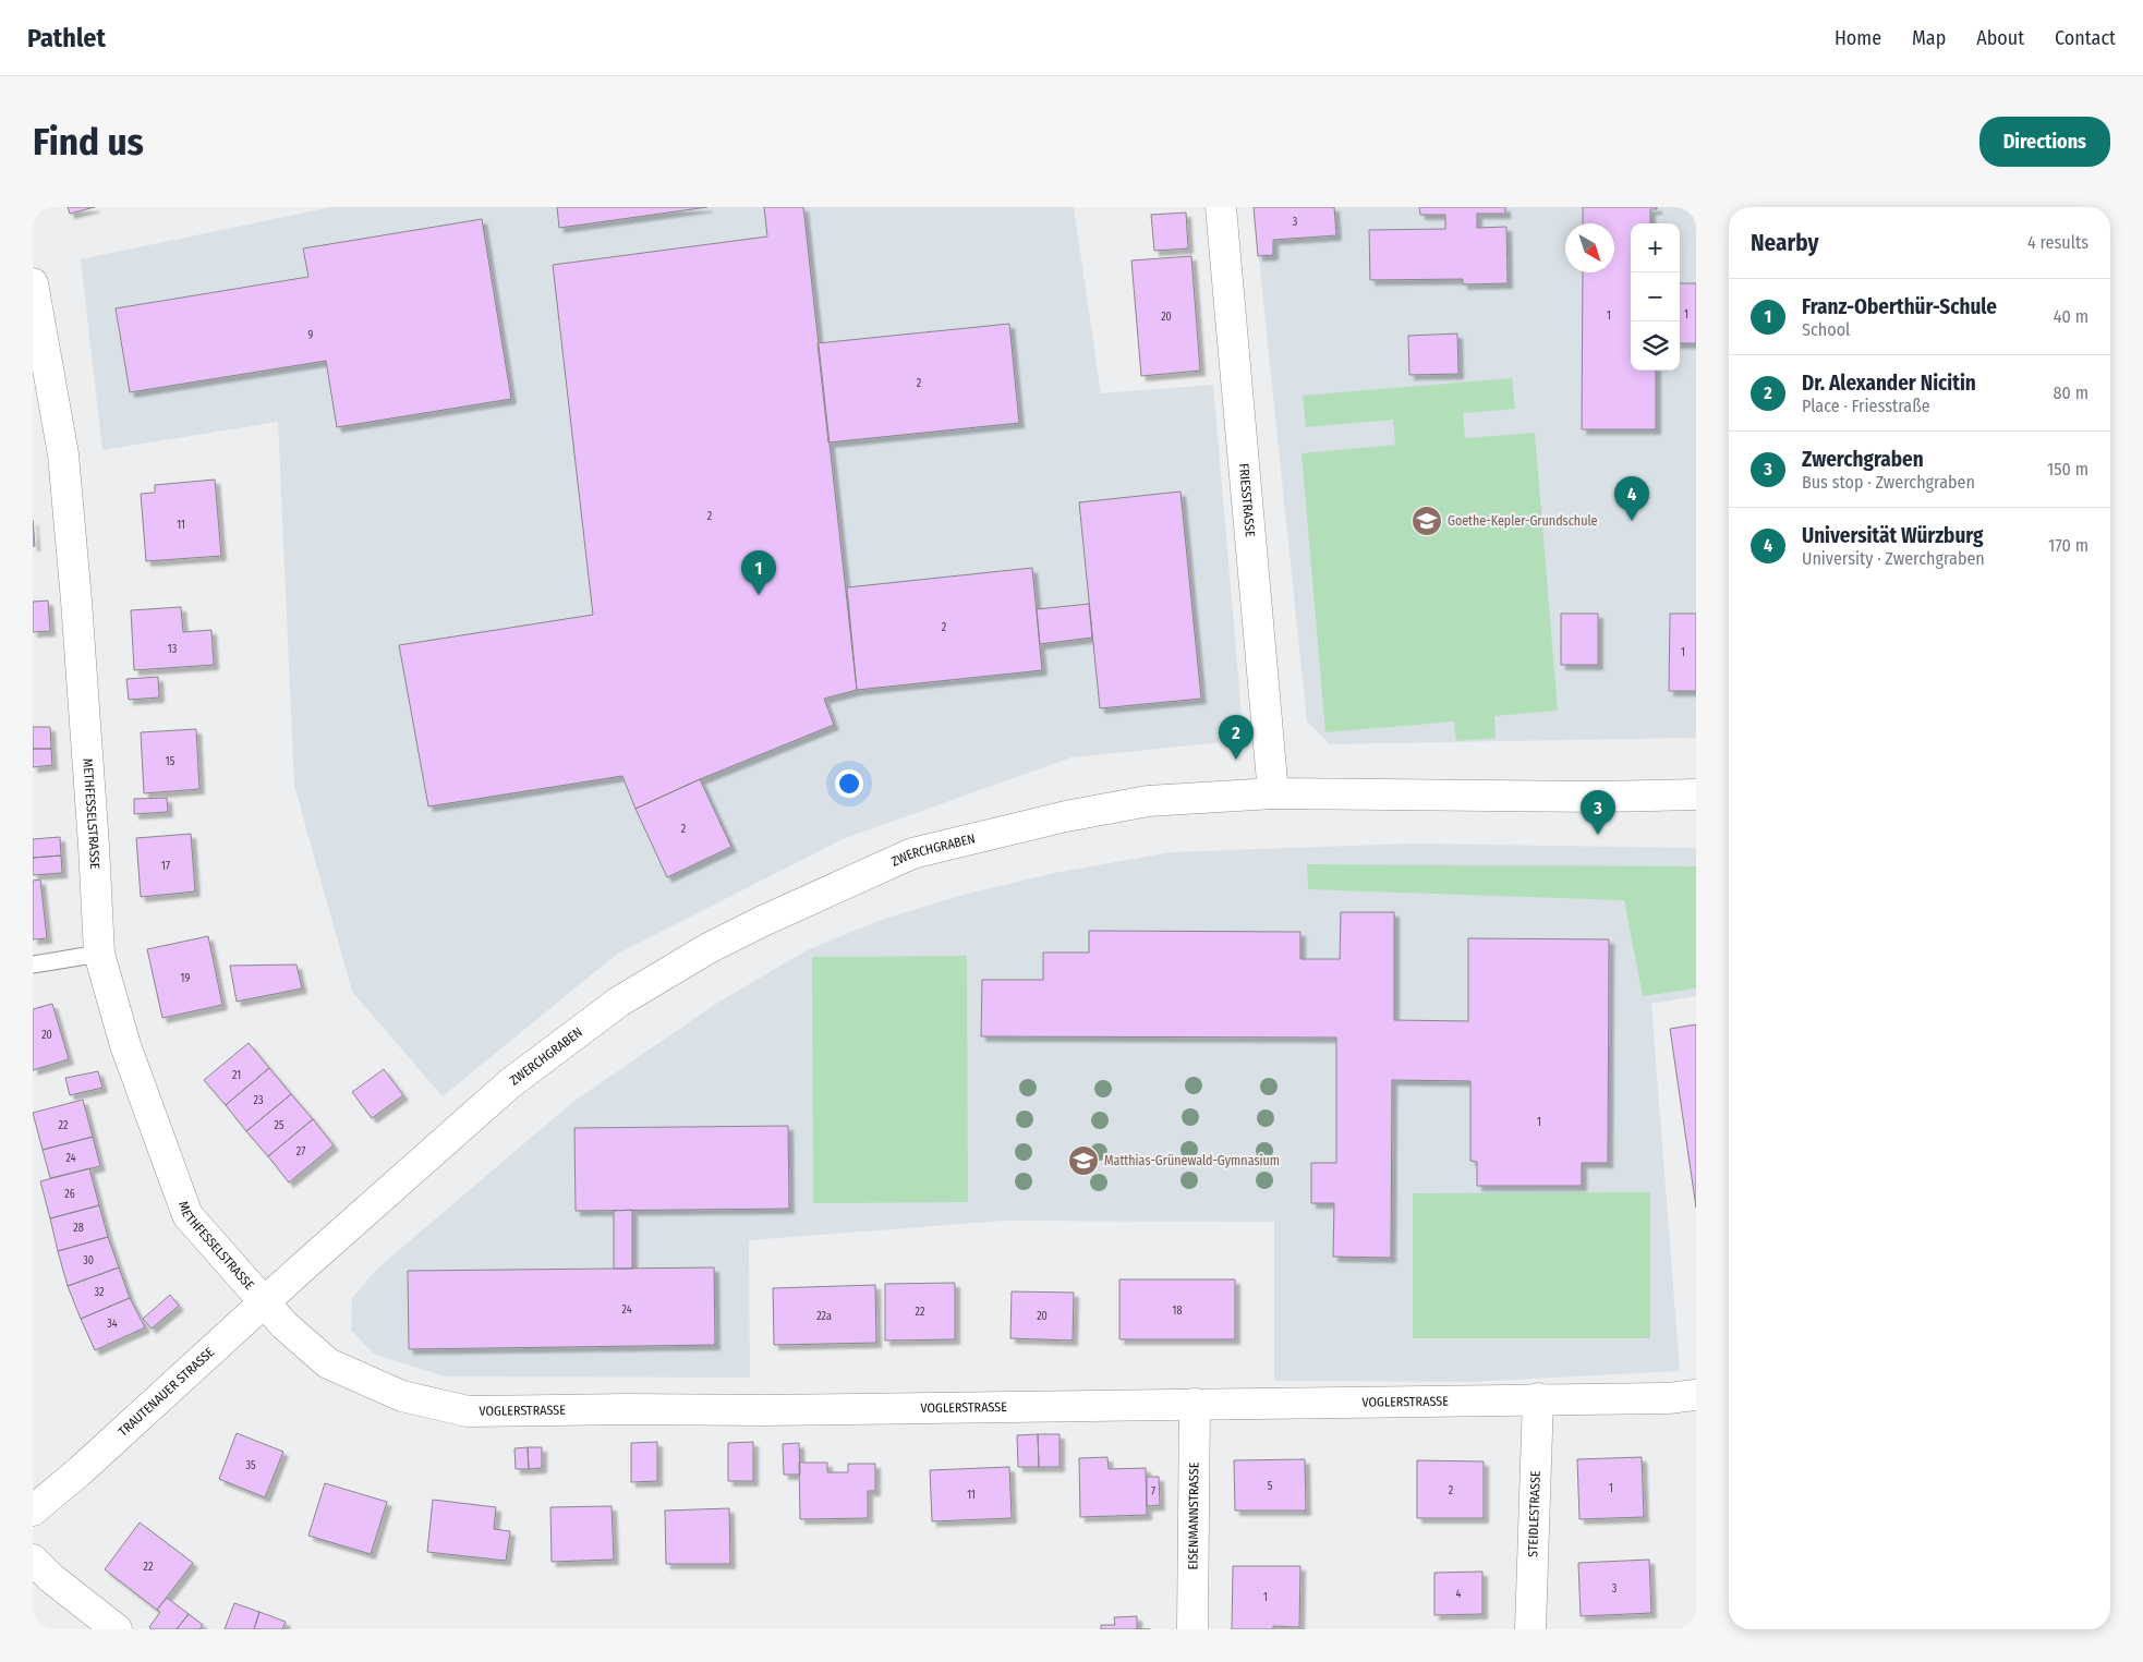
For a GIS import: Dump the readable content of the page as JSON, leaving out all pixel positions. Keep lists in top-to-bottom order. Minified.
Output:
{"streets":{"street":["FRIESSTRASSE","METHFESSELSTRASSE","ZWERCHGRABEN","TRAUTENAUER STRASSE","VOGLERSTRASSE","STEIDLESTRASSE","EISENMANNSTRASSE"]},"crossings":[["FRIESSTRASSE","ZWERCHGRABEN"],["METHFESSELSTRASSE","TRAUTENAUER STRASSE"],["METHFESSELSTRASSE","VOGLERSTRASSE"],["ZWERCHGRABEN","TRAUTENAUER STRASSE"],["TRAUTENAUER STRASSE","VOGLERSTRASSE"],["VOGLERSTRASSE","STEIDLESTRASSE"],["VOGLERSTRASSE","EISENMANNSTRASSE"]],"places":{"school or university":["Goethe-Kepler-Grundschule","Matthias-Grünewald-Gymnasium"]},"house_numbers":["3","1","1","20","9","2","2","11","2","13","1","15","2","17","19","20","21","23","1","22","25","27","24","26","28","30","32","24","18","22","22a","20","34","35","5","1","2","7","11","22","3","4","1"],"north":"bottom right","page":{"header":"Pathlet","nav":["Home","Map","About","Contact"],"buttons":"Directions","title":"Find us","heading":["Nearby","4 results"],"map_buttons":["+","−"],"list":[{"mark":"1","name":"Franz-Oberthür-Schule","note":"School","value":"40 m"},{"mark":"2","name":"Dr. Alexander Nicitin","note":"Place · Friesstraße","value":"80 m"},{"mark":"3","name":"Zwerchgraben","note":"Bus stop · Zwerchgraben","value":"150 m"},{"mark":"4","name":"Universität Würzburg","note":"University · Zwerchgraben","value":"170 m"}],"pins":["4","1","2","3"]}}
